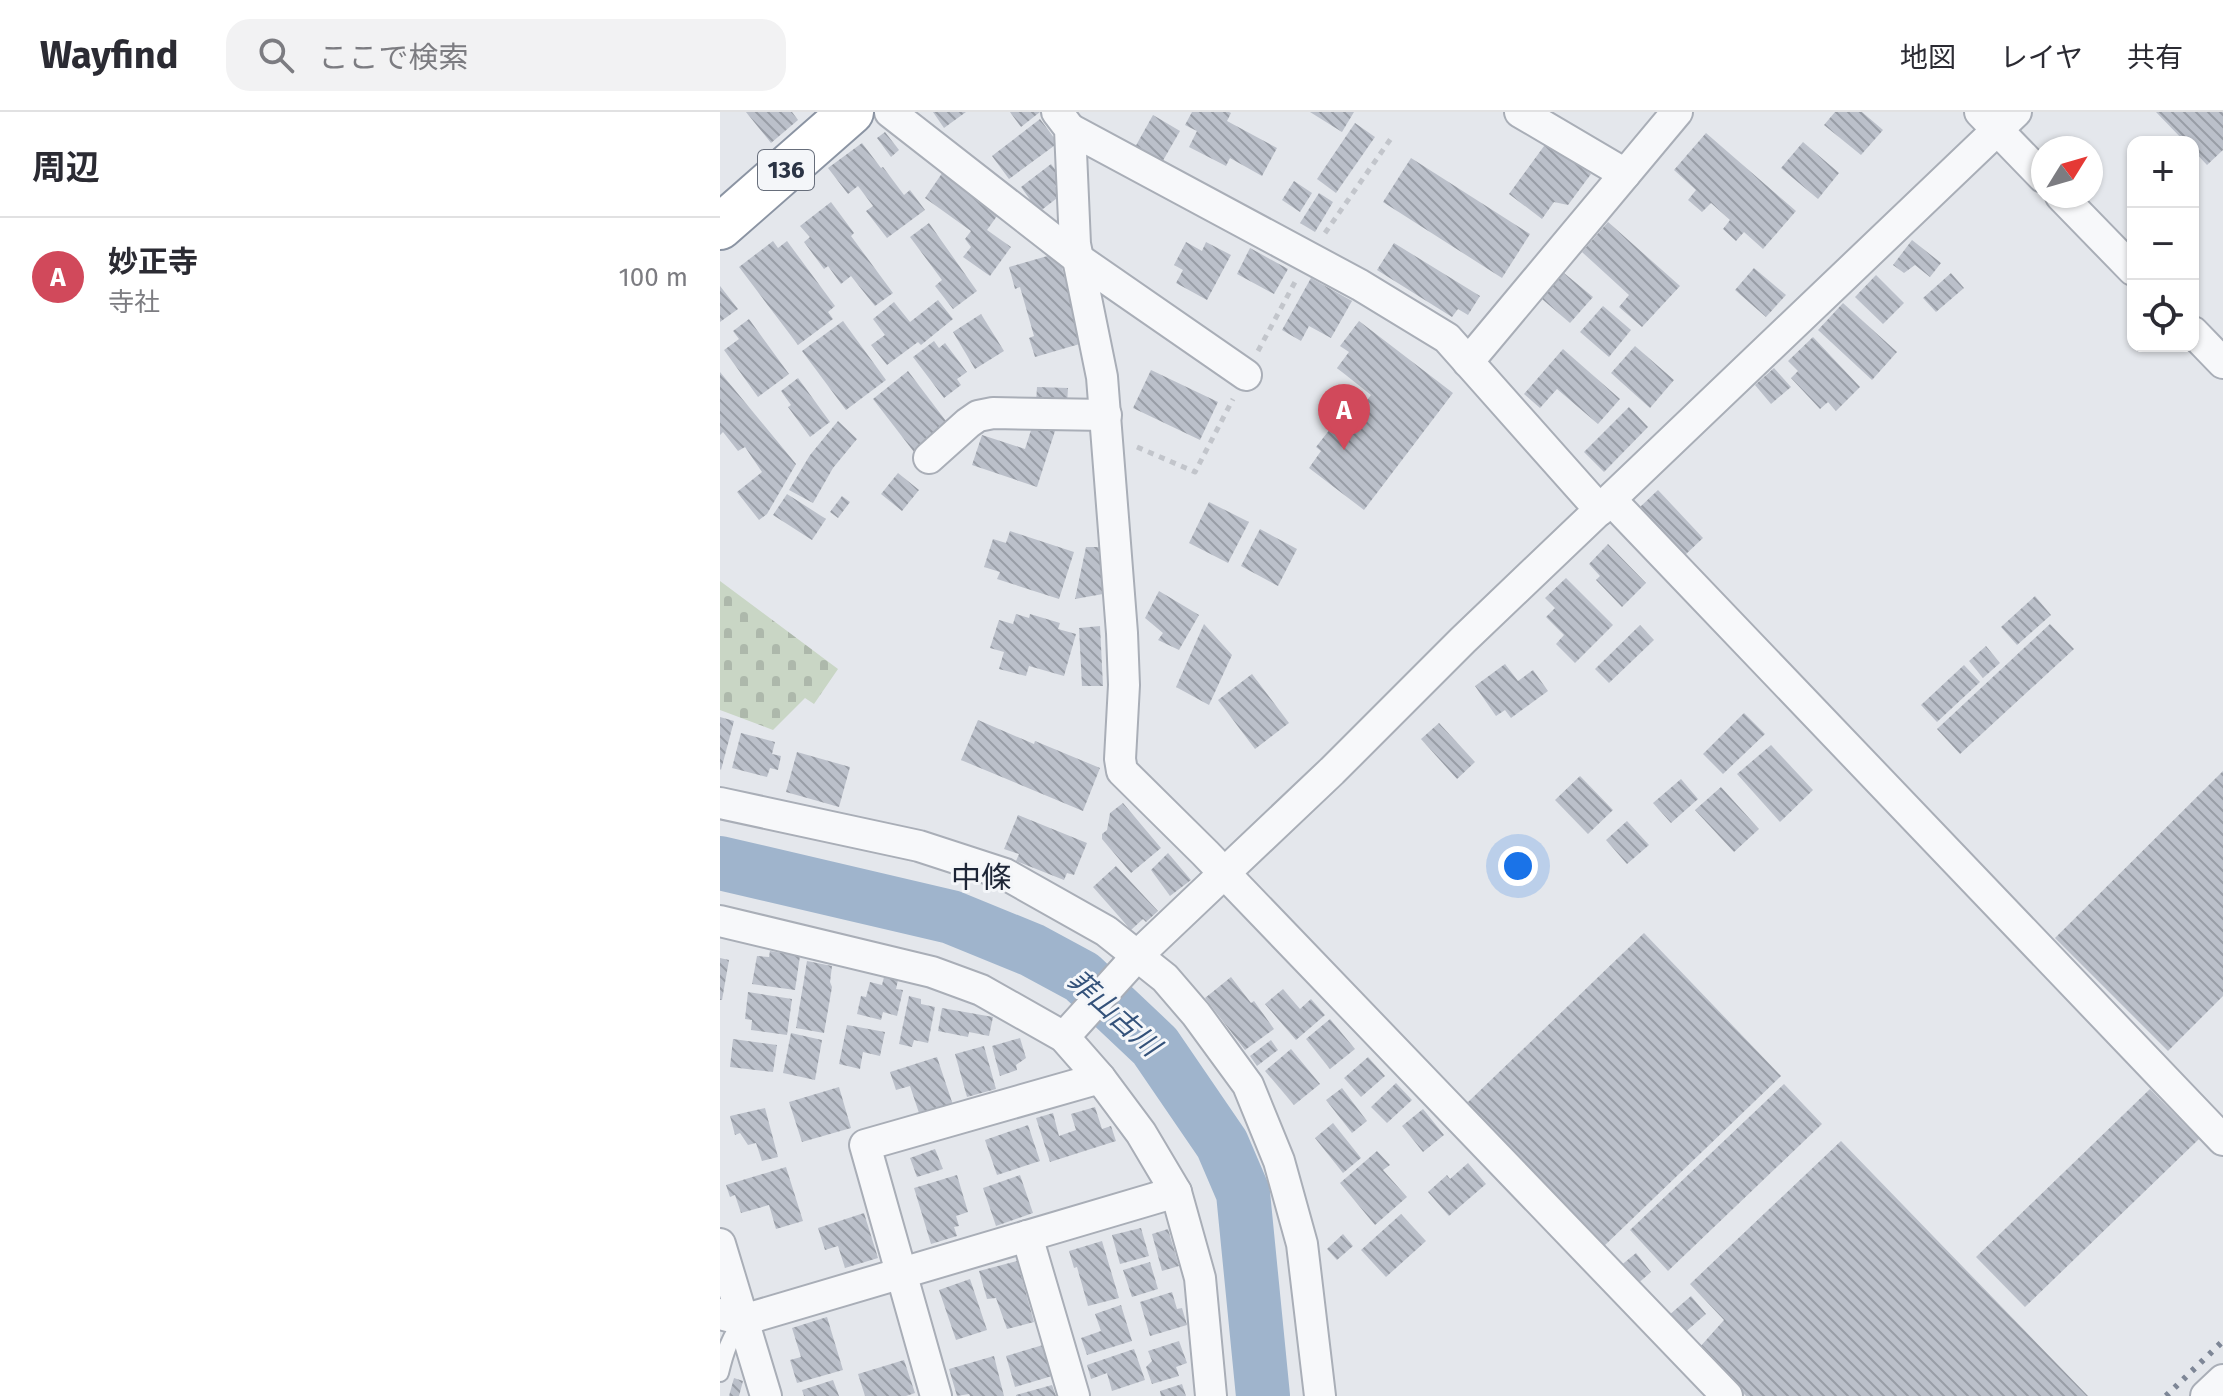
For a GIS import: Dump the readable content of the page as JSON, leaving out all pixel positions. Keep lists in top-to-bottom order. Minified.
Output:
{"streets":{"highway":["136"]},"districts":["中條"],"water":["菲山古川"],"north":"top right","page":{"header":"Wayfind","search":"ここで検索","nav":["地図","レイヤ","共有"],"heading":"周辺","map_buttons":["+","−"],"list":[{"mark":"A","name":"妙正寺","note":"寺社","value":"100 m"}],"pins":"A"}}
